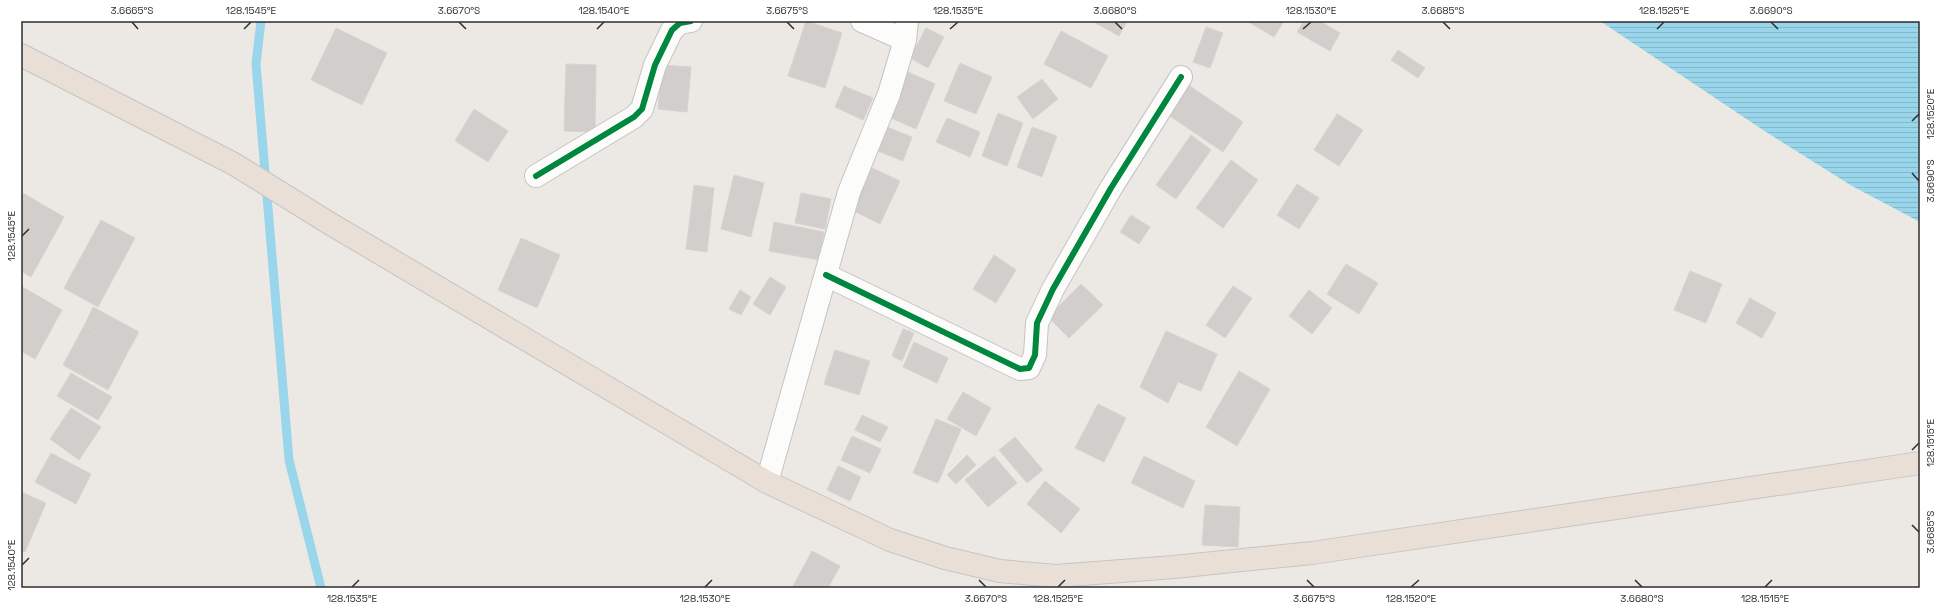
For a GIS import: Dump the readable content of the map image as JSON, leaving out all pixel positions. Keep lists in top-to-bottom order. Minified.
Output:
{"coordinates":["3.6665°S","128.1545°E","3.6670°S","128.1540°E","3.6675°S","128.1535°E","3.6680°S","128.1530°E","3.6685°S","128.1525°E","3.6690°S","128.1520°E","128.1515°E"]}
